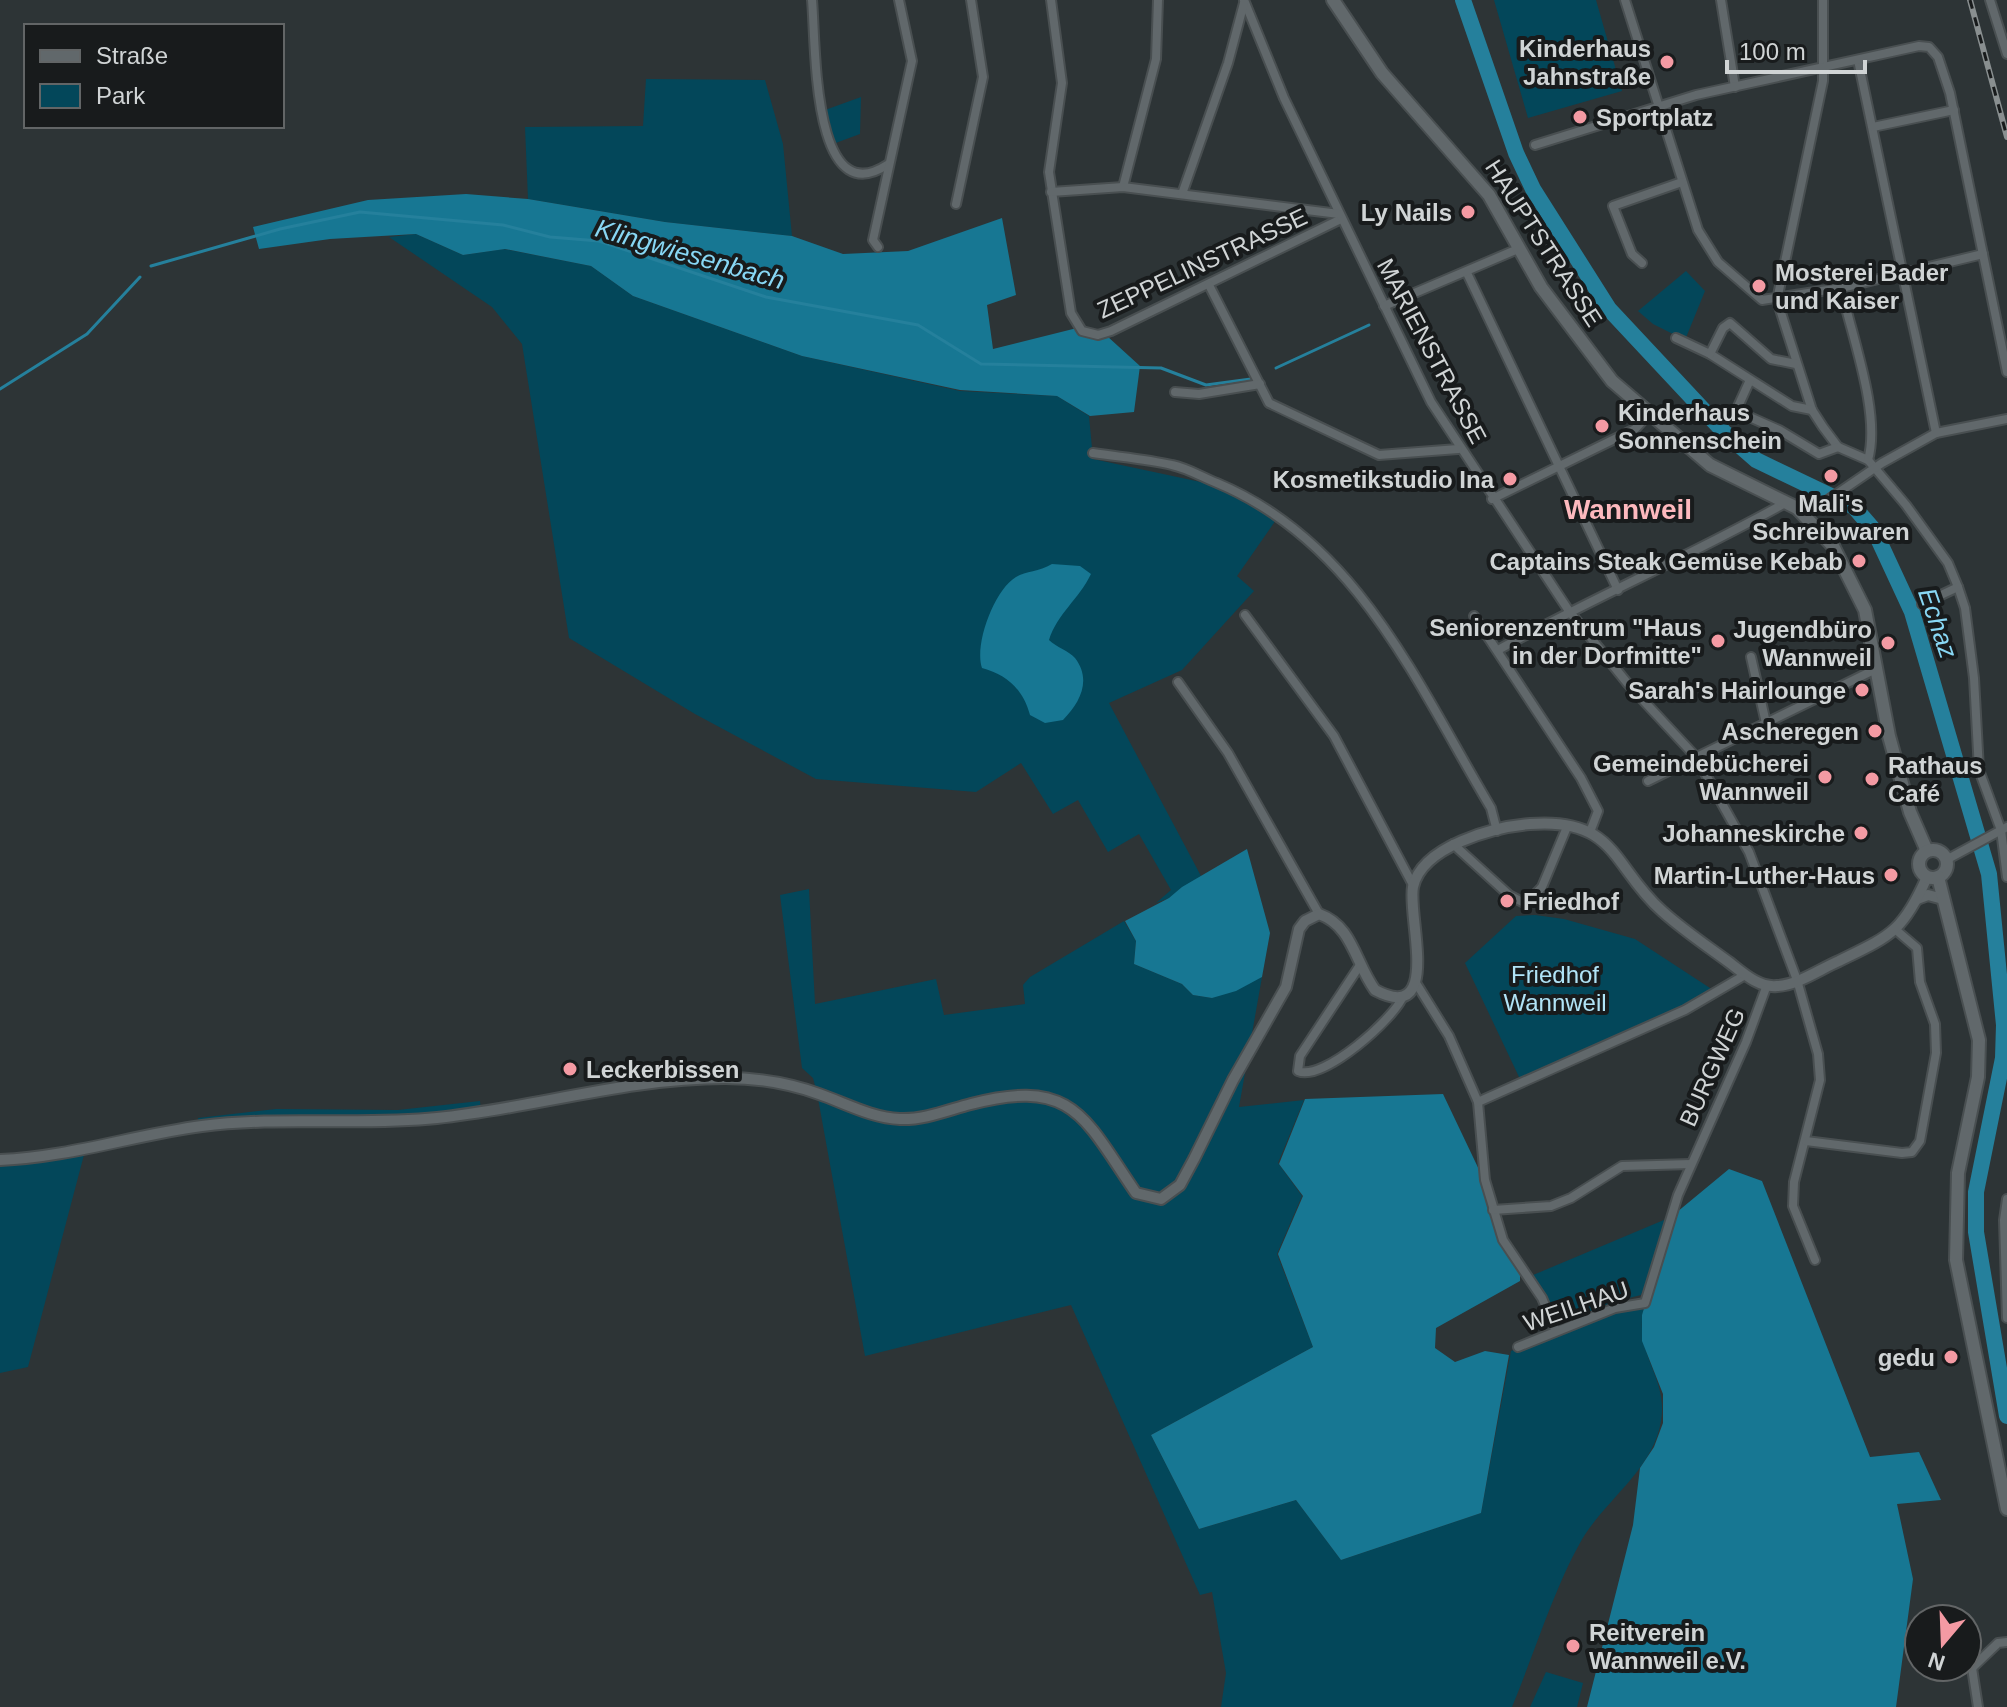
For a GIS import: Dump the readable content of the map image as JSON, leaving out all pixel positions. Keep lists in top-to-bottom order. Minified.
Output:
{"streets":{"main road":["HAUPTSTRASSE"],"street":["ZEPPELINSTRASSE","MARIENSTRASSE","BURGWEG","WEILHAU"]},"crossings":[["ZEPPELINSTRASSE","MARIENSTRASSE"],["BURGWEG","WEILHAU"]],"districts":["Wannweil"],"water":["Klingwiesenbach","Echaz"],"parks":["Friedhof Wannweil"],"places":["Kinderhaus Jahnstraße","Sportplatz","Ly Nails","Mosterei Bader und Kaiser","Kinderhaus Sonnenschein","Mali's Schreibwaren","Kosmetikstudio Ina","Captains Steak Gemüse Kebab","Seniorenzentrum \"Haus in der Dorfmitte\"","Jugendbüro Wannweil","Sarah's Hairlounge","Ascheregen","Gemeindebücherei Wannweil","Rathaus Café","Johanneskirche","Martin-Luther-Haus","Friedhof","Leckerbissen","gedu","Reitverein Wannweil e.V."],"legend":["Straße","Park"],"scale_bar":"100 m","north":"bottom"}
